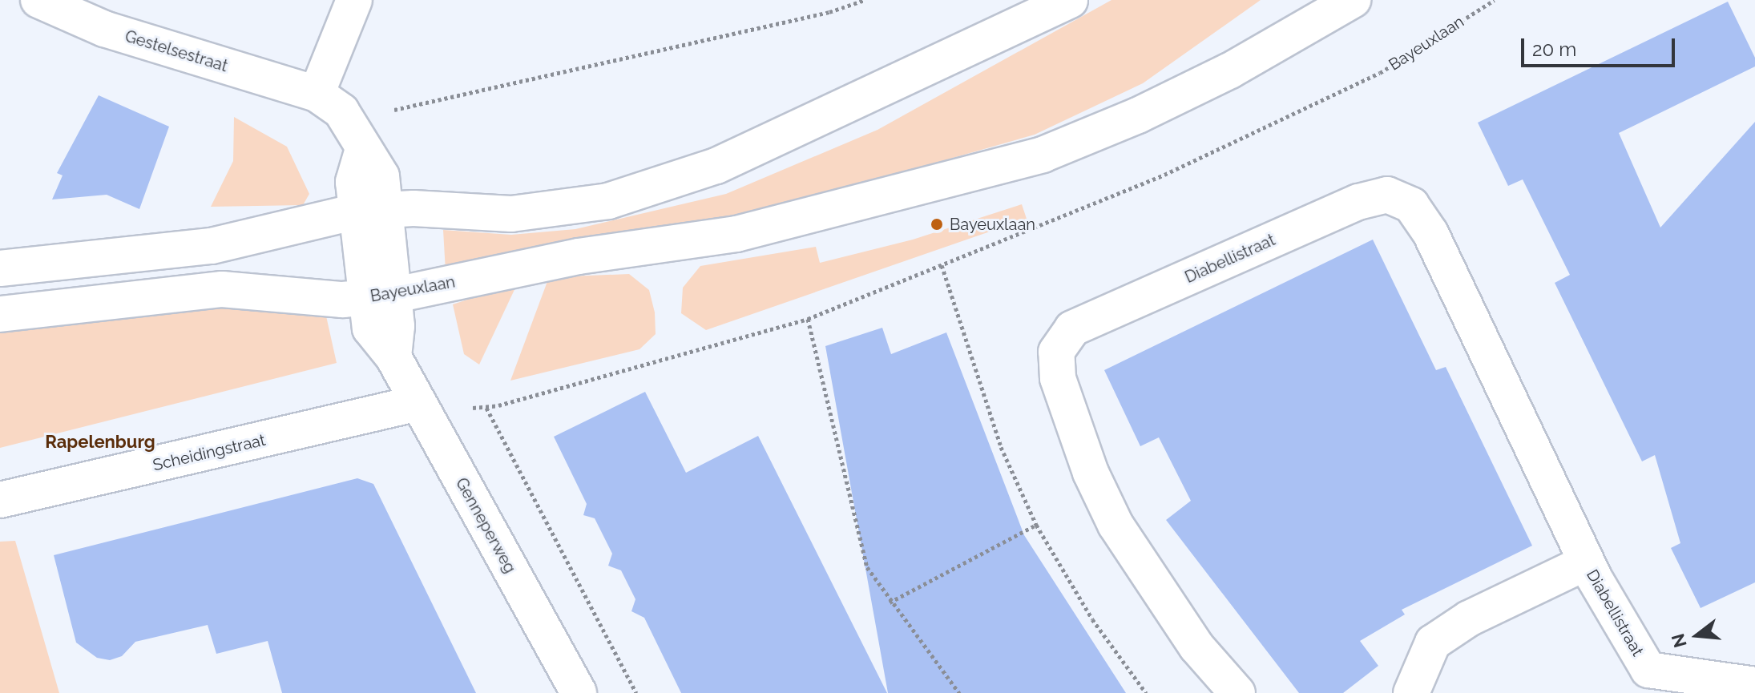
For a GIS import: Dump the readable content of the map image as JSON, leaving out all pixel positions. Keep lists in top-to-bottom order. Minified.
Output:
{"streets":{"street":["Bayeuxlaan","Gestelsestraat","Diabellistraat","Scheidingstraat","Genneperweg"]},"crossings":[["Bayeuxlaan","Scheidingstraat"],["Bayeuxlaan","Genneperweg"],["Gestelsestraat","Genneperweg"],["Scheidingstraat","Genneperweg"]],"districts":["Rapelenburg"],"places":["Bayeuxlaan"],"scale_bar":"20 m","north":"left"}
